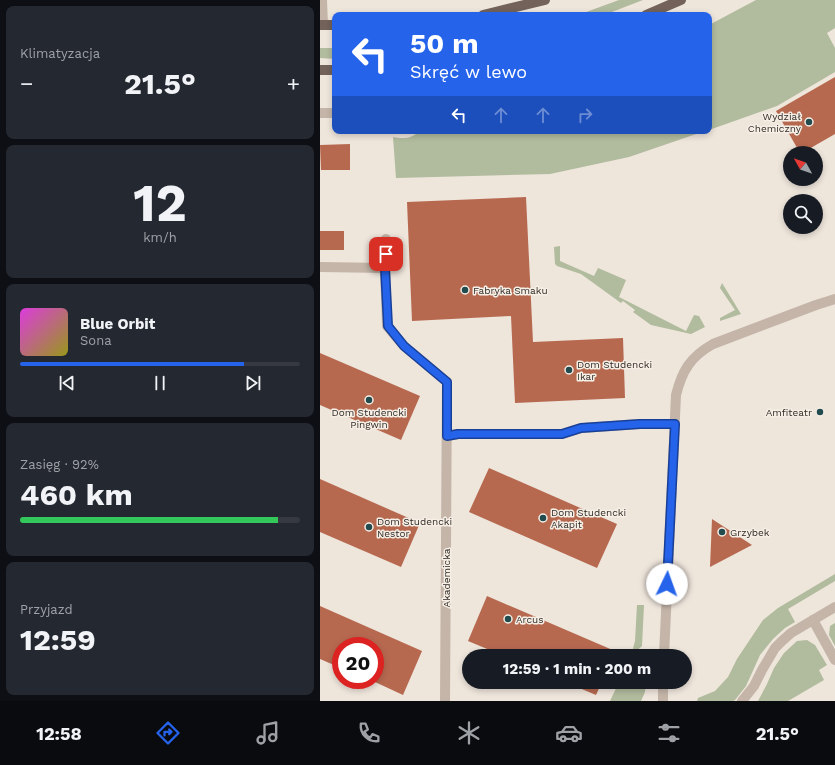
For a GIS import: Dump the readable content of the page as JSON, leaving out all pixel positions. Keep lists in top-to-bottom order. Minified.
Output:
{"streets":{"street":["Akademicka"]},"places":["Wydział Chemiczny","Fabryka Smaku","Dom Studencki Ikar","Dom Studencki Pingwin","Amfiteatr","Dom Studencki Akapit","Dom Studencki Nestor","Grzybek","Arcus"],"north":"top left","page":{"tile":["Klimatyzacja",["12","km/h"],["Zasięg · 92%","460 km"],["Przyjazd","12:59"]],"turn":["50 m","Skręć w lewo"],"heat":["−","21.5°","+"],"song":["Blue Orbit","Sona"],"limit":"20","trip":"12:59 · 1 min · 200 m","tabs":["12:58","21.5°"]}}
